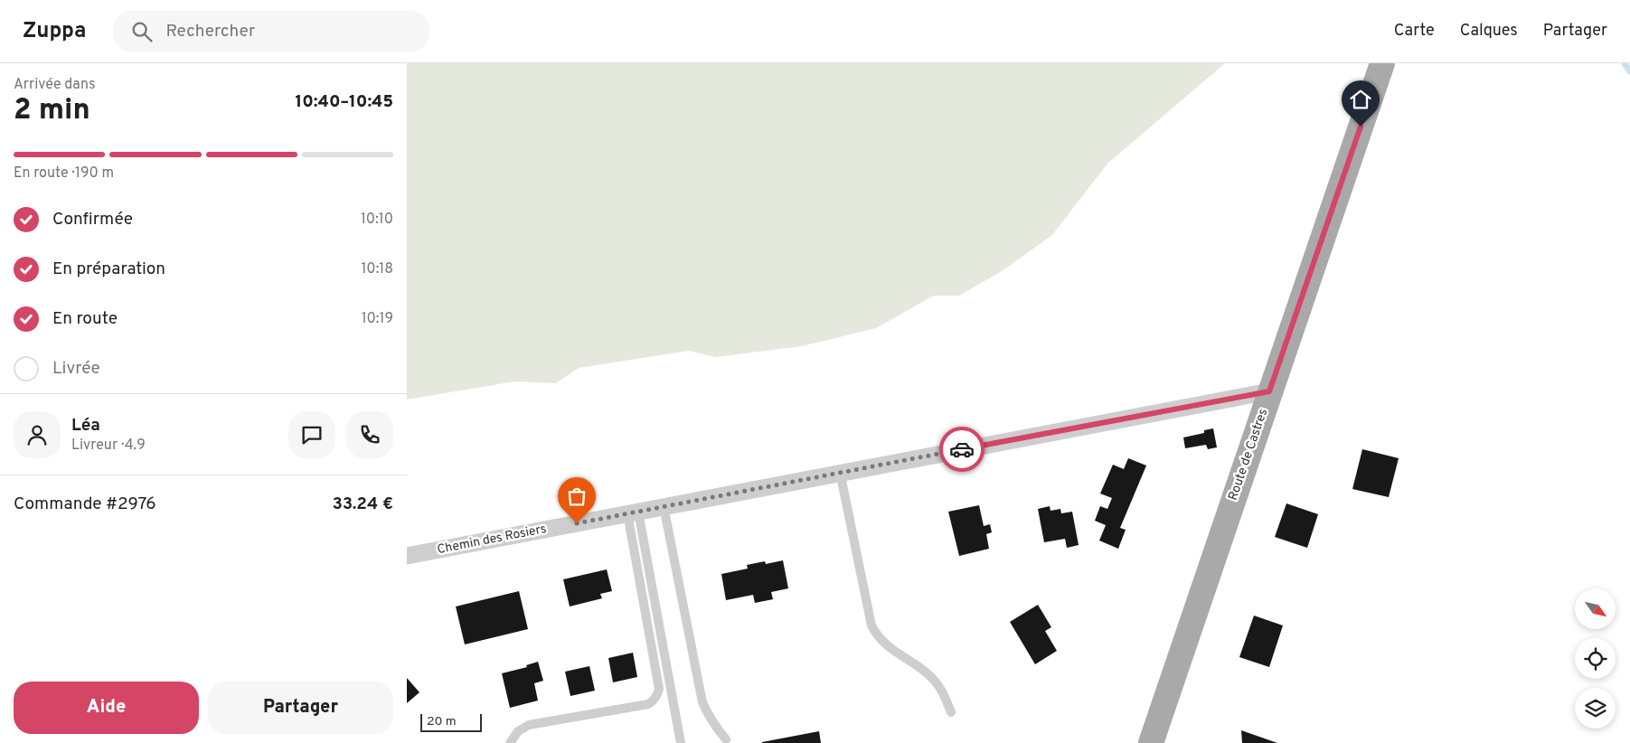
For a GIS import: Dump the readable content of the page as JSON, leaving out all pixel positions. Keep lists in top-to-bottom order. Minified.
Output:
{"streets":{"main road":["Route de Castres"],"street":["Chemin des Rosiers"]},"crossings":[["Route de Castres","Chemin des Rosiers"]],"scale_bar":"20 m","north":"bottom right","page":{"header":"Zuppa","search":"Rechercher","nav":["Carte","Calques","Partager"],"heading":["2 min","Arrivée dans","10:40–10:45"],"panel":["Léa","Livreur · 4.9","Commande #2976","33.24 €"],"bar":"En route · 190 m","list":[["Confirmée","10:10"],["En préparation","10:18"],["En route","10:19"],"Livrée"],"buttons":["Aide","Partager"],"scale":"20 m"}}
